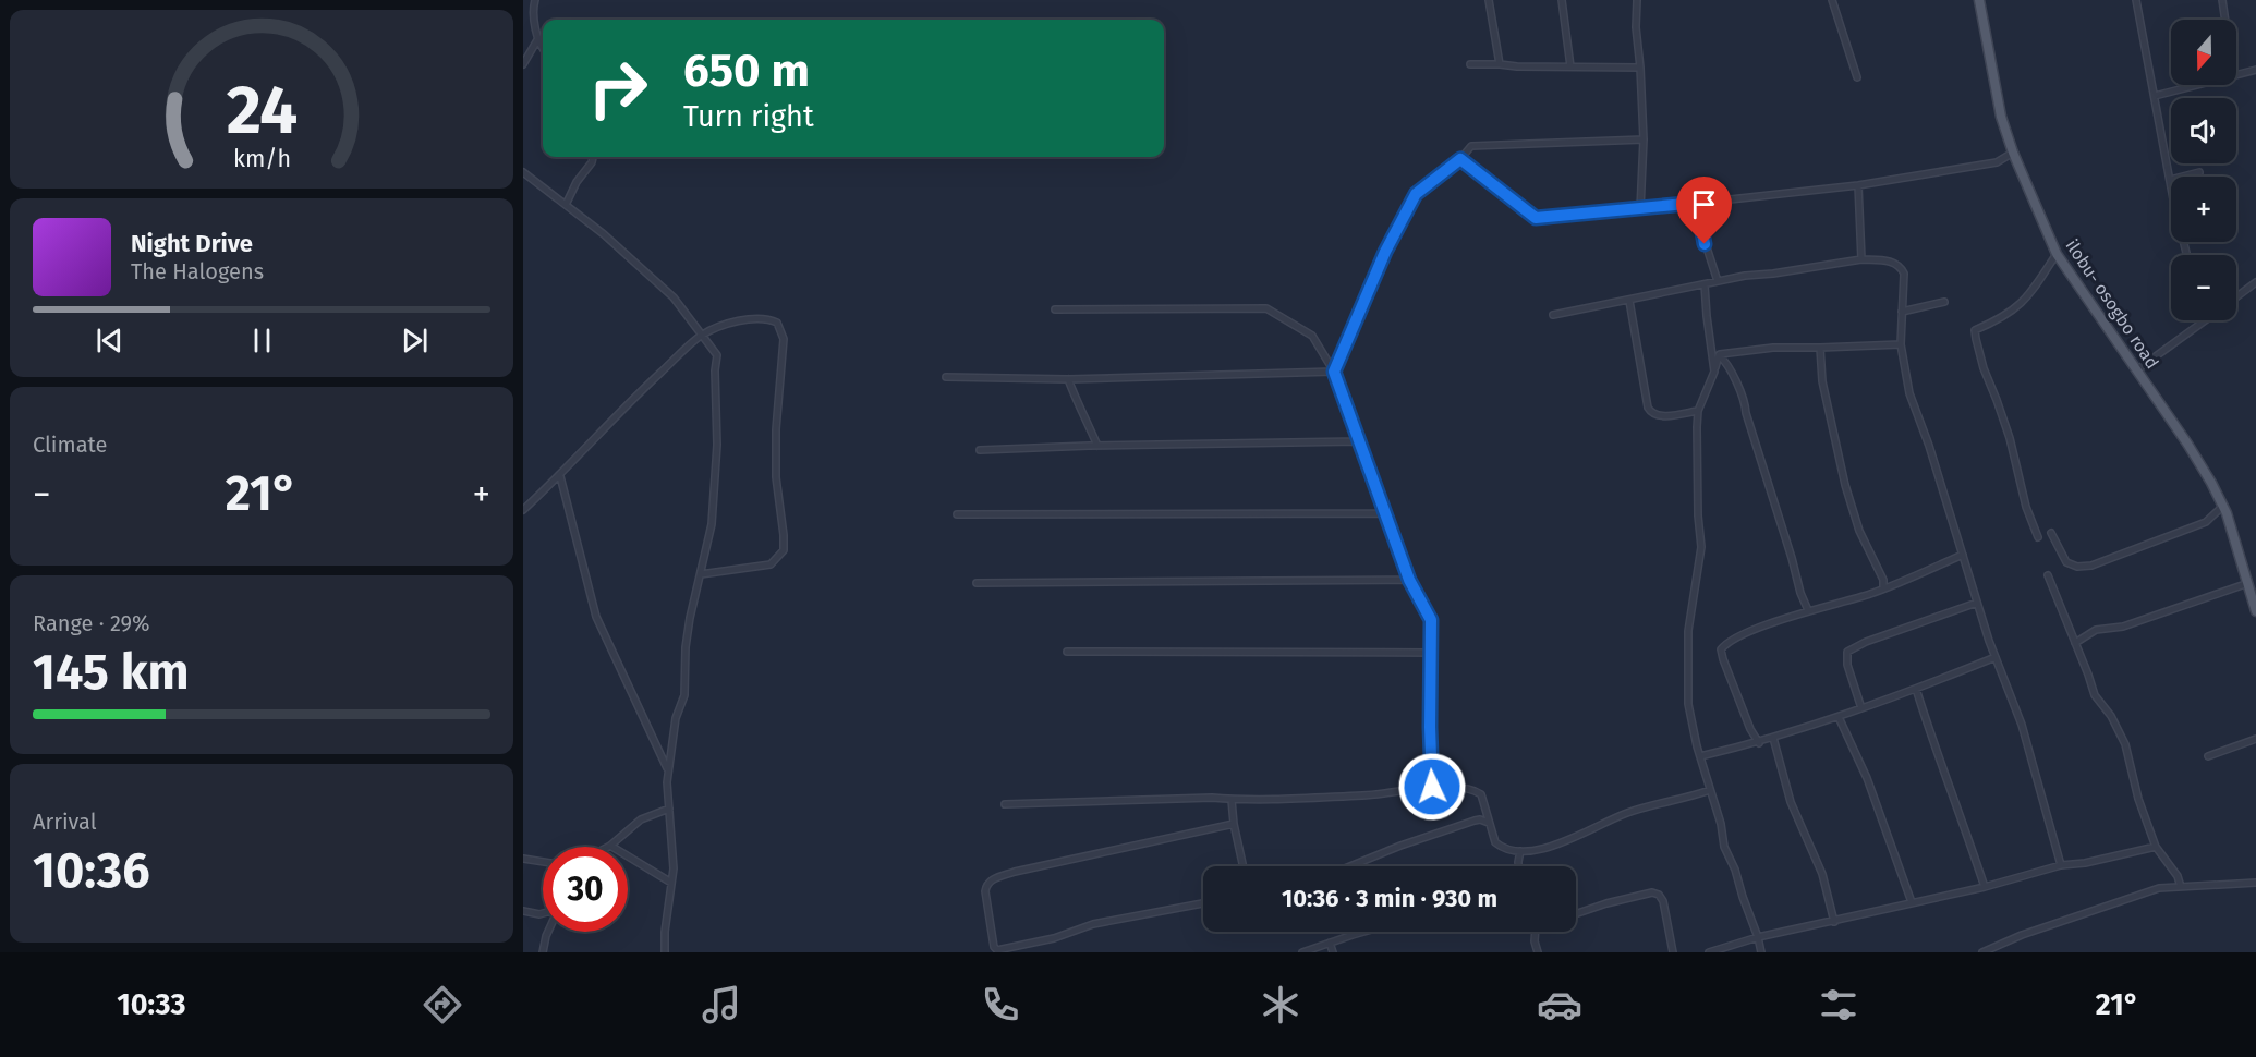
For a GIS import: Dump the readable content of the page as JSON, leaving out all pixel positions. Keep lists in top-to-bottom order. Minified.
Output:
{"streets":{"main road":["ilobu- osogbo road"]},"north":"bottom","page":{"map_buttons":["+","−"],"turn":["650 m","Turn right"],"song":["Night Drive","The Halogens"],"tile":["Climate",["Range · 29%","145 km"],["Arrival","10:36"]],"heat":["−","21°","+"],"limit":"30","trip":"10:36 · 3 min · 930 m","tabs":["10:33","21°"],"gauge":["24","km/h"]}}
